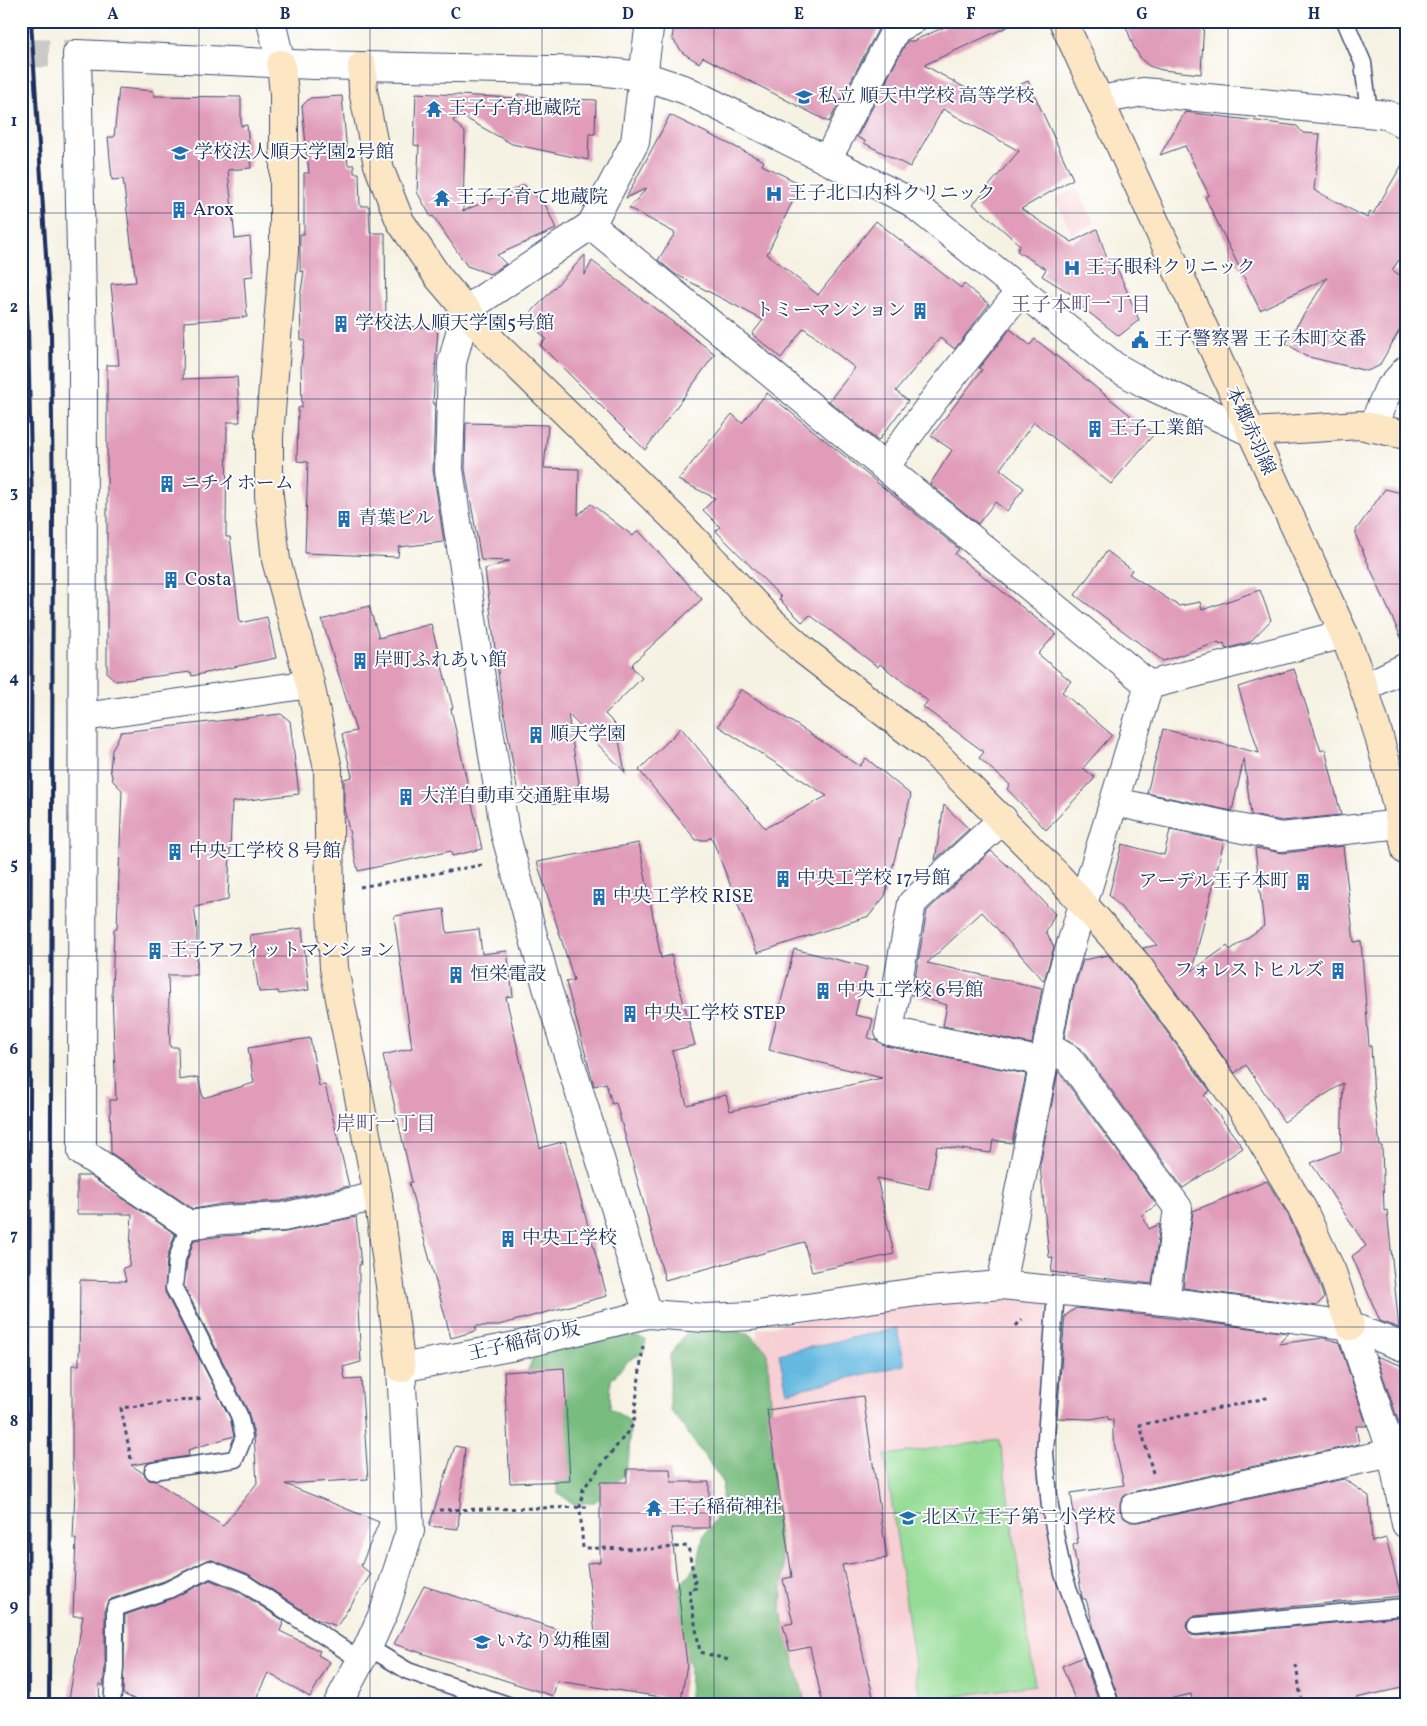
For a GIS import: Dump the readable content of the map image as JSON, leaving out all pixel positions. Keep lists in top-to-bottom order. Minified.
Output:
{"streets":{"street":["本郷赤羽線","王子稲荷の坂"]},"districts":["王子本町一丁目","岸町一丁目"],"places":{"school or university":["私立 順天中学校 高等学校","学校法人順天学園2号館","北区立 王子第二小学校","いなり幼稚園"],"temple":["王子子育地蔵院","王子子育て地蔵院","王子稲荷神社"],"hospital":["王子北口内科クリニック","王子眼科クリニック"],"building":["Arox","トミーマンション","学校法人順天学園5号館","王子工業館","ニチイホーム","青葉ビル","Costa","岸町ふれあい館","順天学園","大洋自動車交通駐車場","中央工学校８号館","中央工学校 17号館","アーデル王子本町","中央工学校 RISE","王子アフィットマンション","フォレストヒルズ","恒栄電設","中央工学校 6号館","中央工学校 STEP","中央工学校"],"public building":["王子警察署 王子本町交番"]},"grid":{"columns":["A","B","C","D","E","F","G","H"],"rows":["1","2","3","4","5","6","7","8","9"]}}
